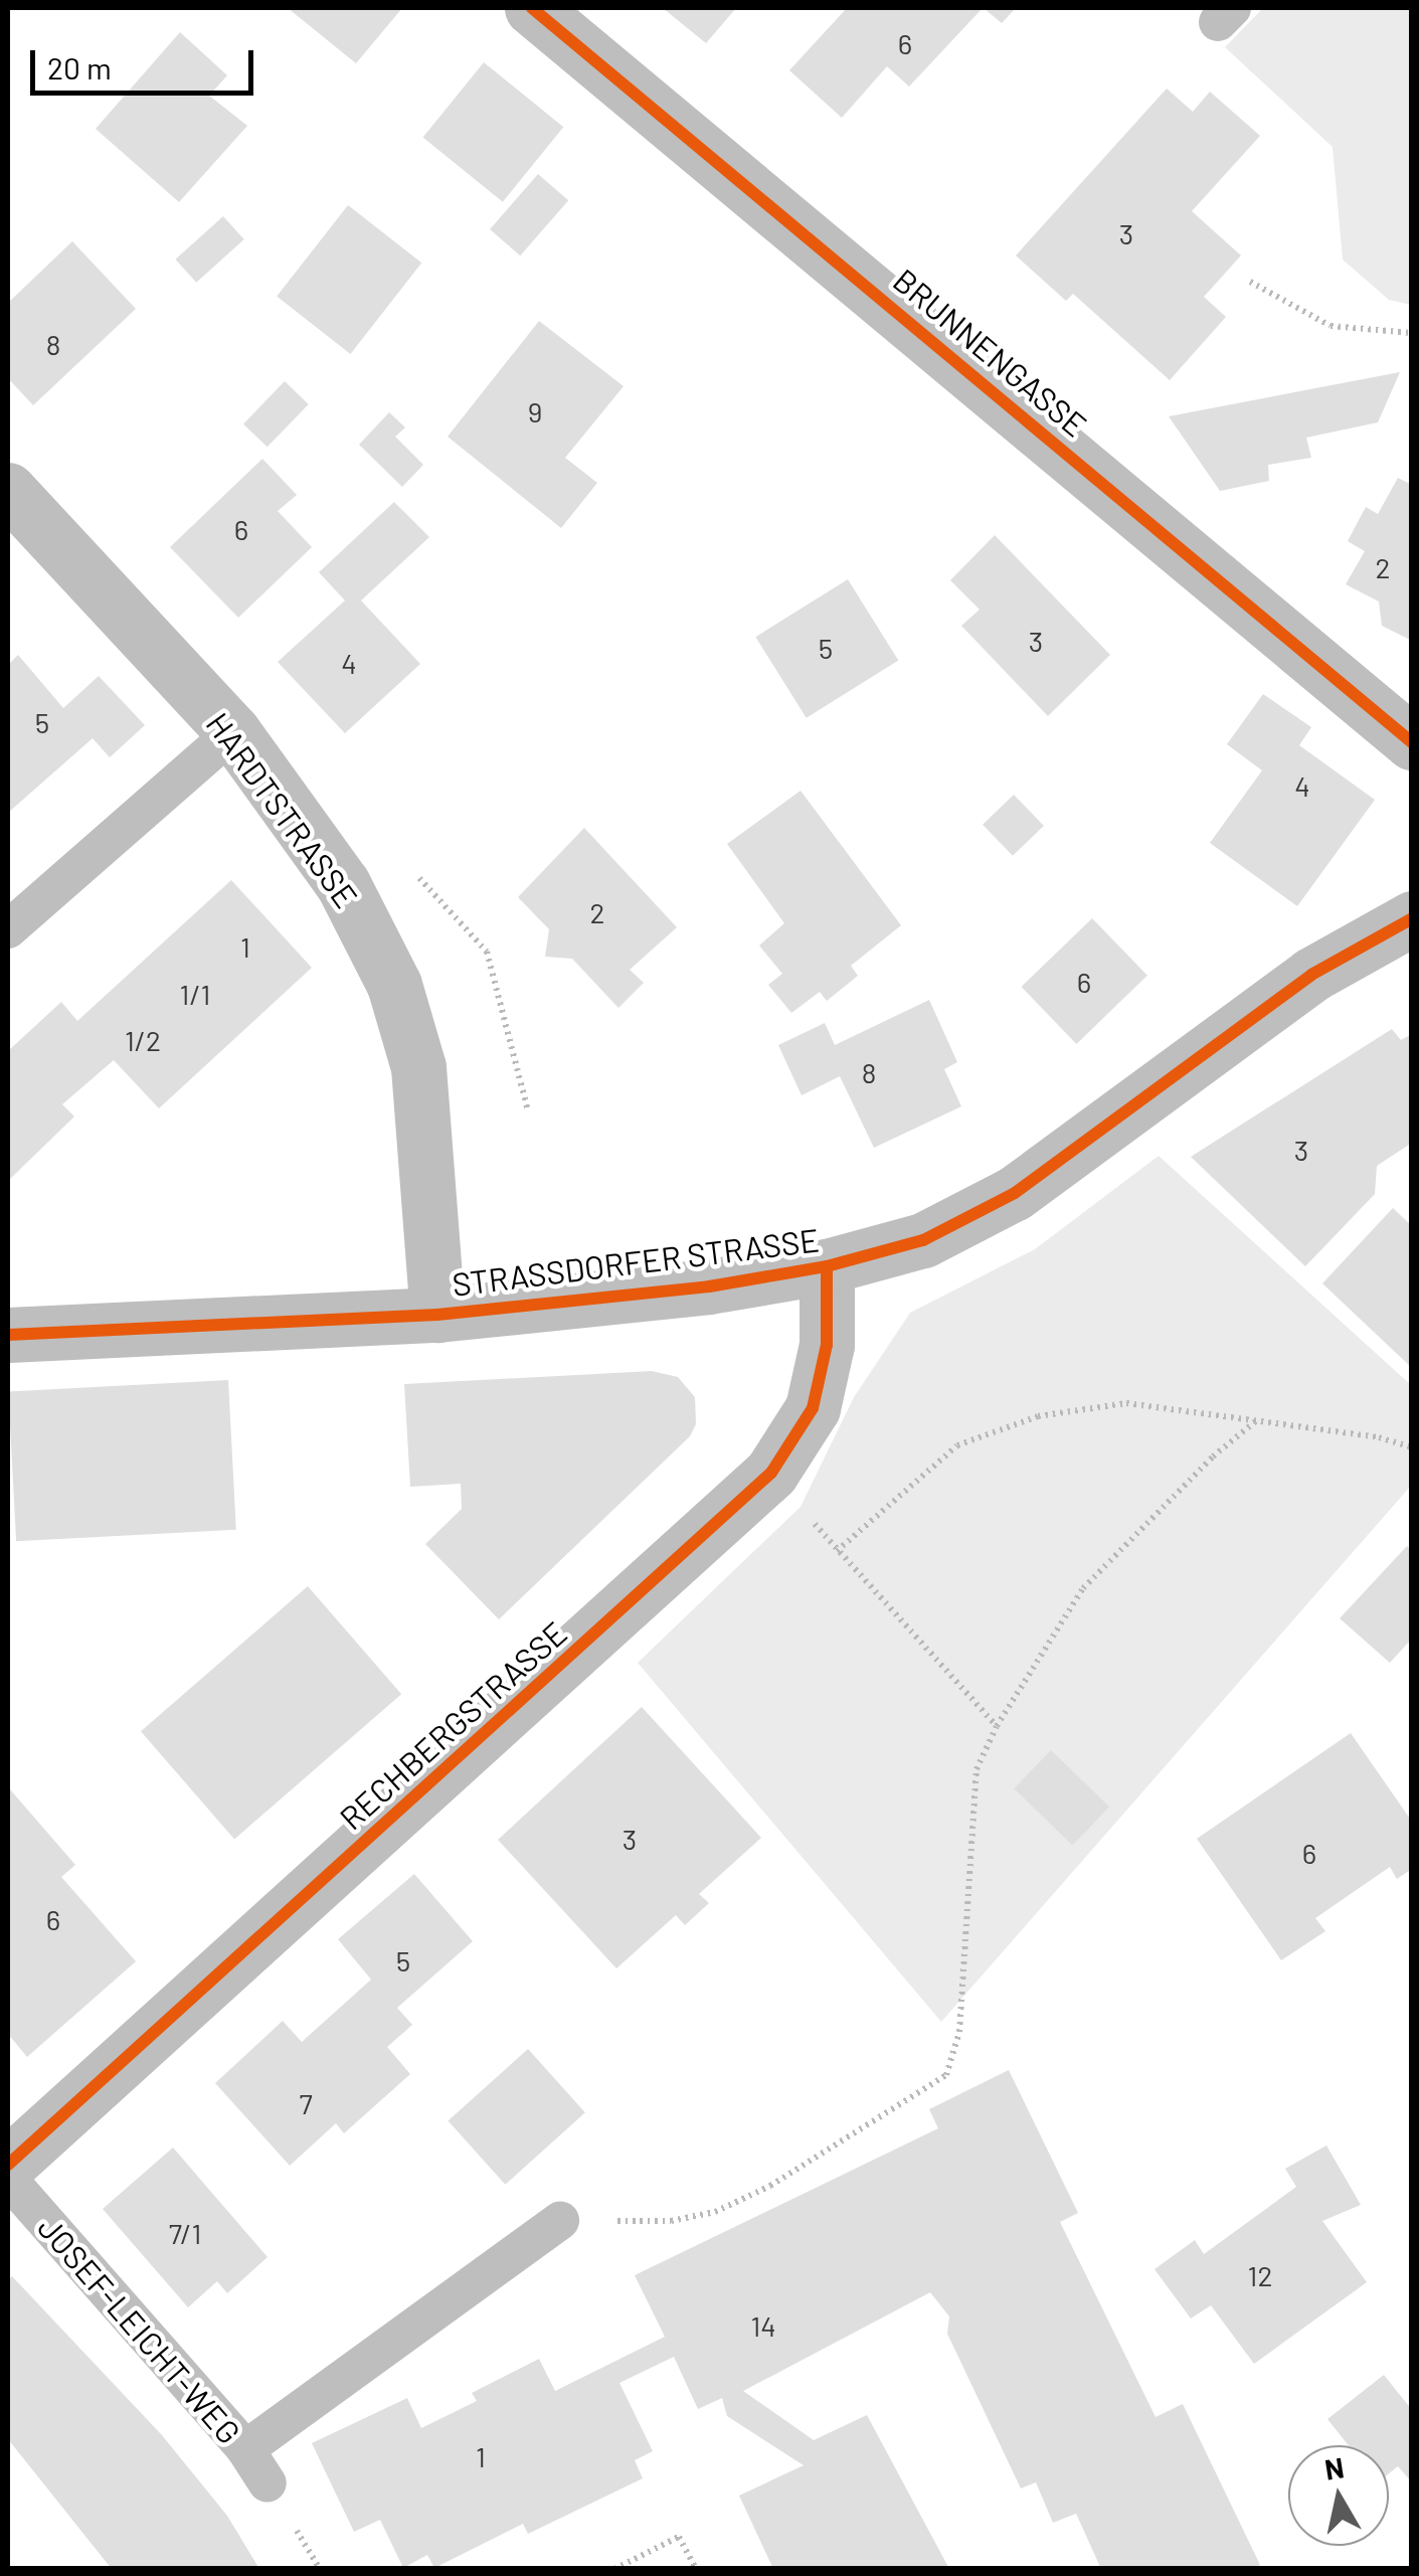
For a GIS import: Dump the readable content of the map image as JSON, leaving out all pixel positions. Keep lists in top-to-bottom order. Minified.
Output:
{"streets":{"street":["BRUNNENGASSE","HARDTSTRASSE","STRASSDORFER STRASSE","RECHBERGSTRASSE"],"lane":["JOSEF-LEICHT-WEG"]},"crossings":[["HARDTSTRASSE","STRASSDORFER STRASSE"],["STRASSDORFER STRASSE","RECHBERGSTRASSE"]],"house_numbers":["6","3","8","9","6","2","3","5","4","5","4","2","1","6","1/1","1/2","8","3","3","6","6","5","7","7/1","12","14","1"],"scale_bar":"20 m","north":"top"}
